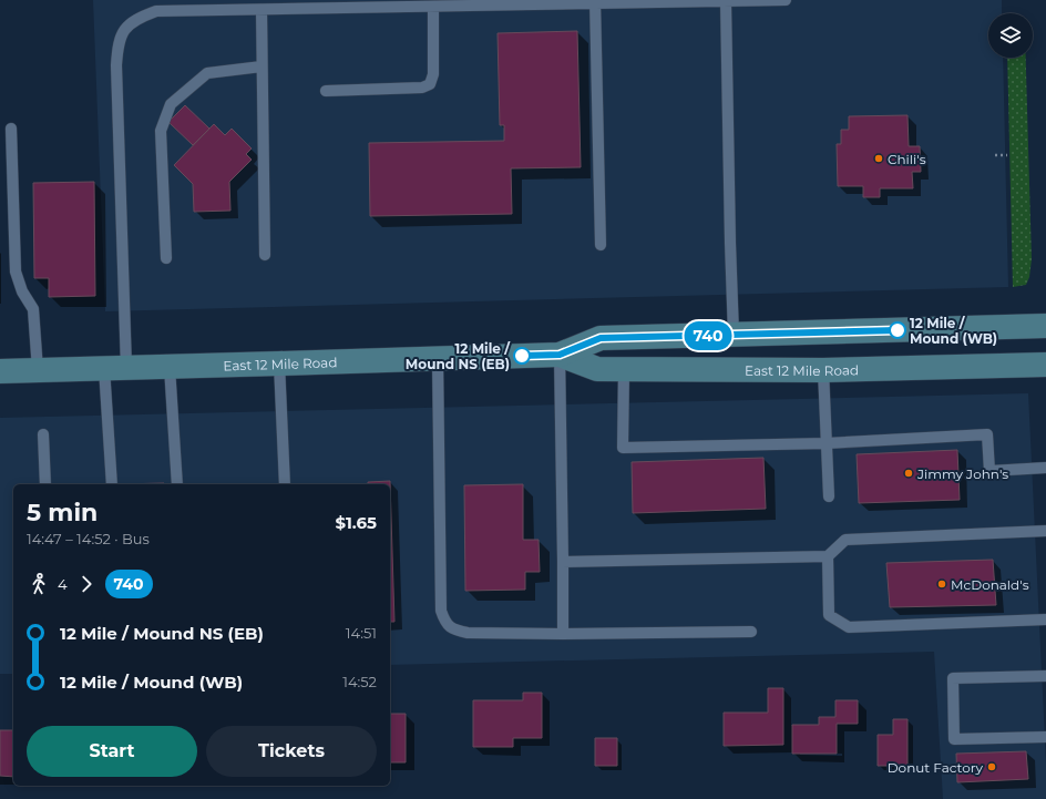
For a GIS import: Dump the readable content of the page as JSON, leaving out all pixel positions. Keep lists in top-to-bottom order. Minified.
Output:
{"streets":{"main road":["East 12 Mile Road"]},"places":["Chili's","12 Mile / Mound (WB)","12 Mile / Mound NS (EB)","Jimmy John's","McDonald's","Donut Factory"],"lines":["bus line 740"],"page":{"on_map":"740","heading":["5 min","14:47 – 14:52 · Bus","$1.65"],"legs":["4","740"],"list":[{"name":"12 Mile / Mound NS (EB)","value":"14:51"},{"name":"12 Mile / Mound (WB)","value":"14:52"}],"buttons":["Start","Tickets"]}}
